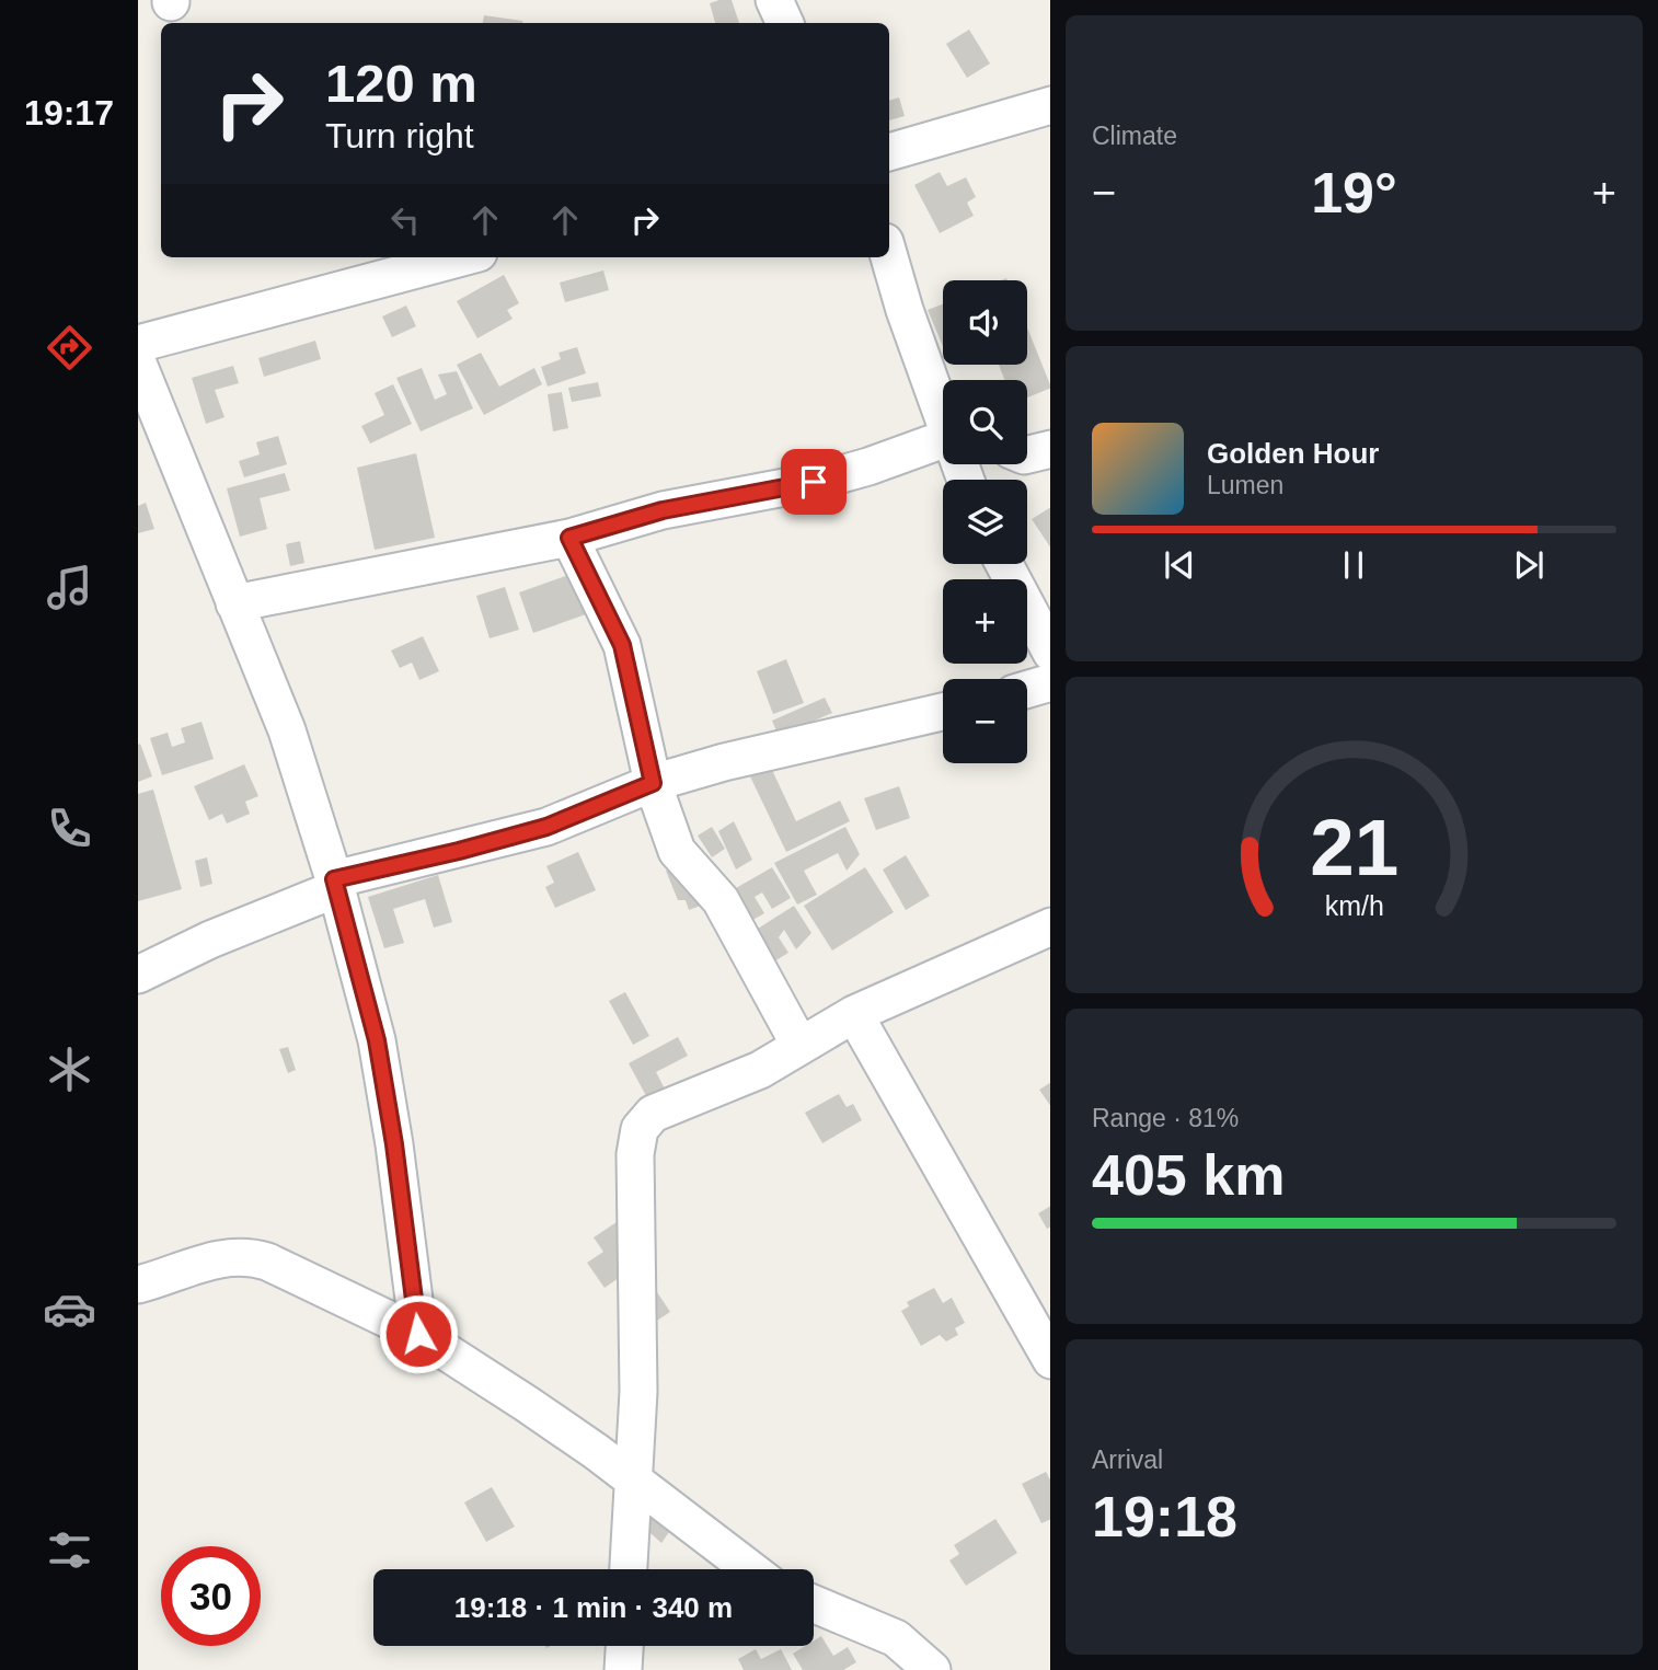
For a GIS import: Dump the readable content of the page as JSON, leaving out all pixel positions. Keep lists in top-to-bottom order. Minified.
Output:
{"page":{"tabs":"19:17","tile":["Climate",["Range · 81%","405 km"],["Arrival","19:18"]],"turn":["120 m","Turn right"],"heat":["−","19°","+"],"map_buttons":["+","−"],"song":["Golden Hour","Lumen"],"limit":"30","trip":"19:18 · 1 min · 340 m","gauge":["21","km/h"]}}
